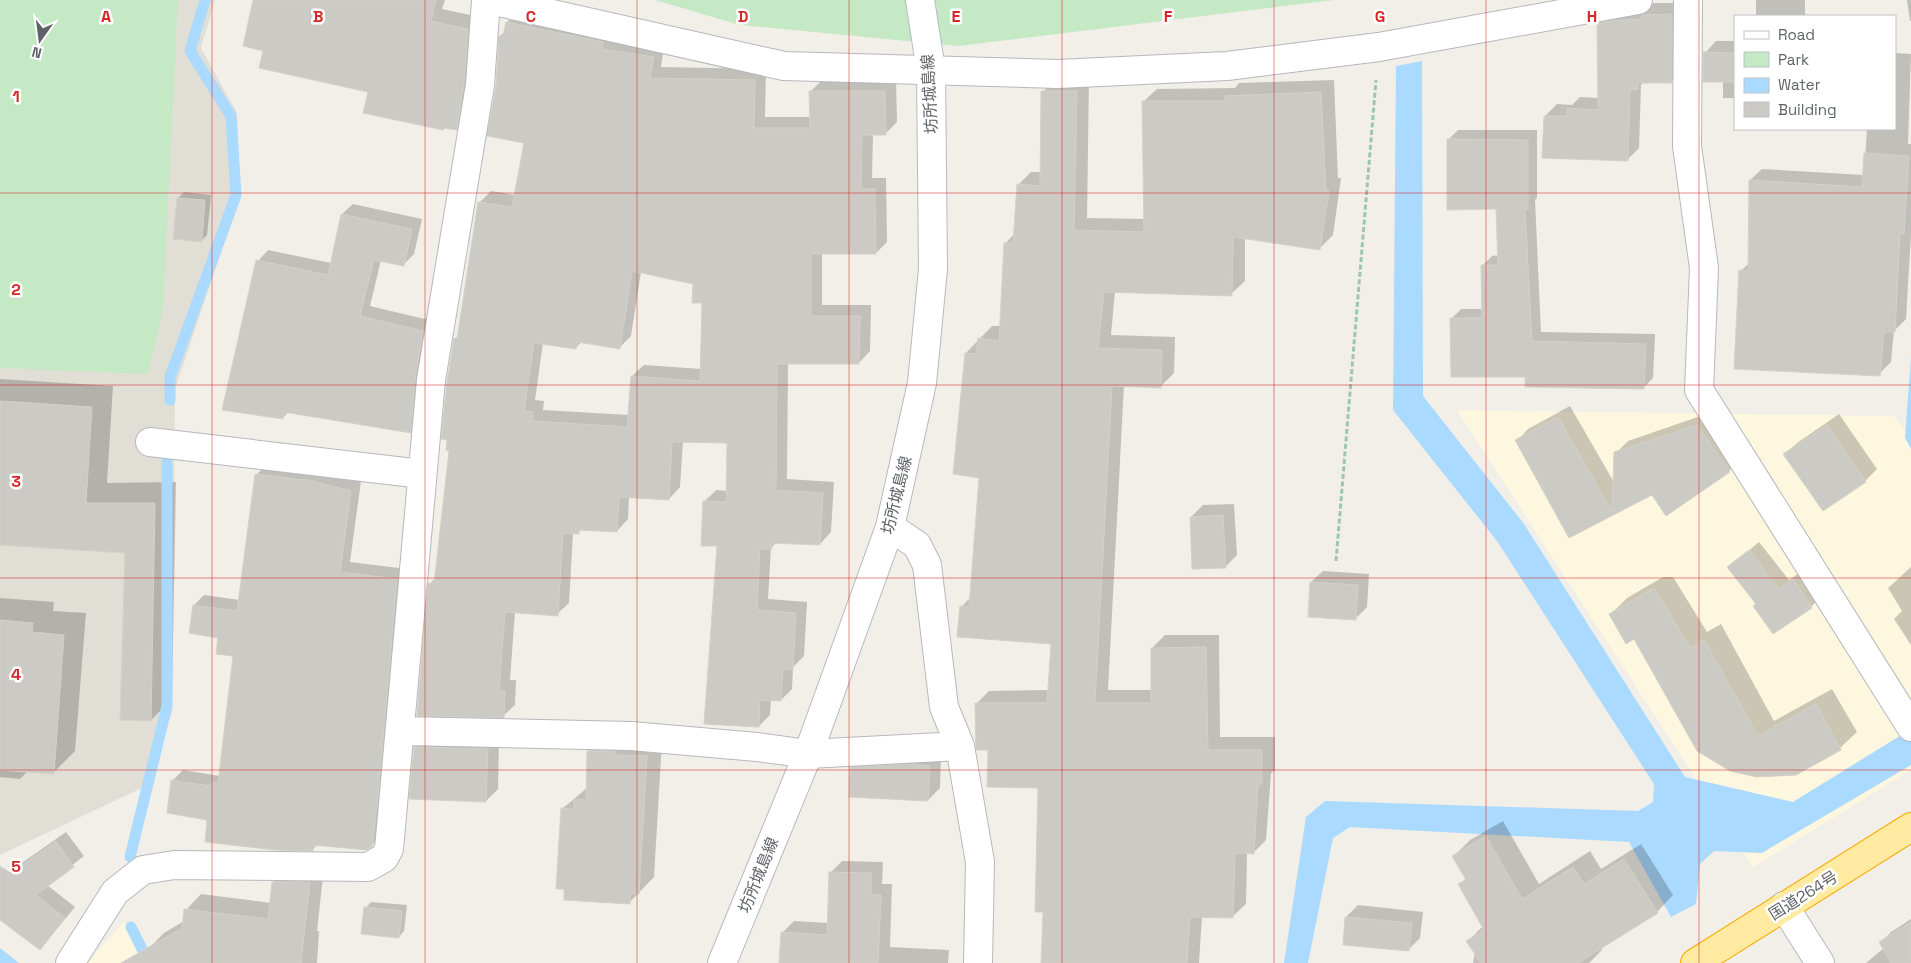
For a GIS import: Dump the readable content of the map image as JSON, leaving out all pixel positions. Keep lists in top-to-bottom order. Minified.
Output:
{"streets":{"highway":["国道264号"],"street":["坊所城島線"]},"legend":["Road","Park","Water","Building"],"north":"bottom","grid":{"columns":["A","B","C","D","E","F","G","H"],"rows":["1","2","3","4","5"]}}
